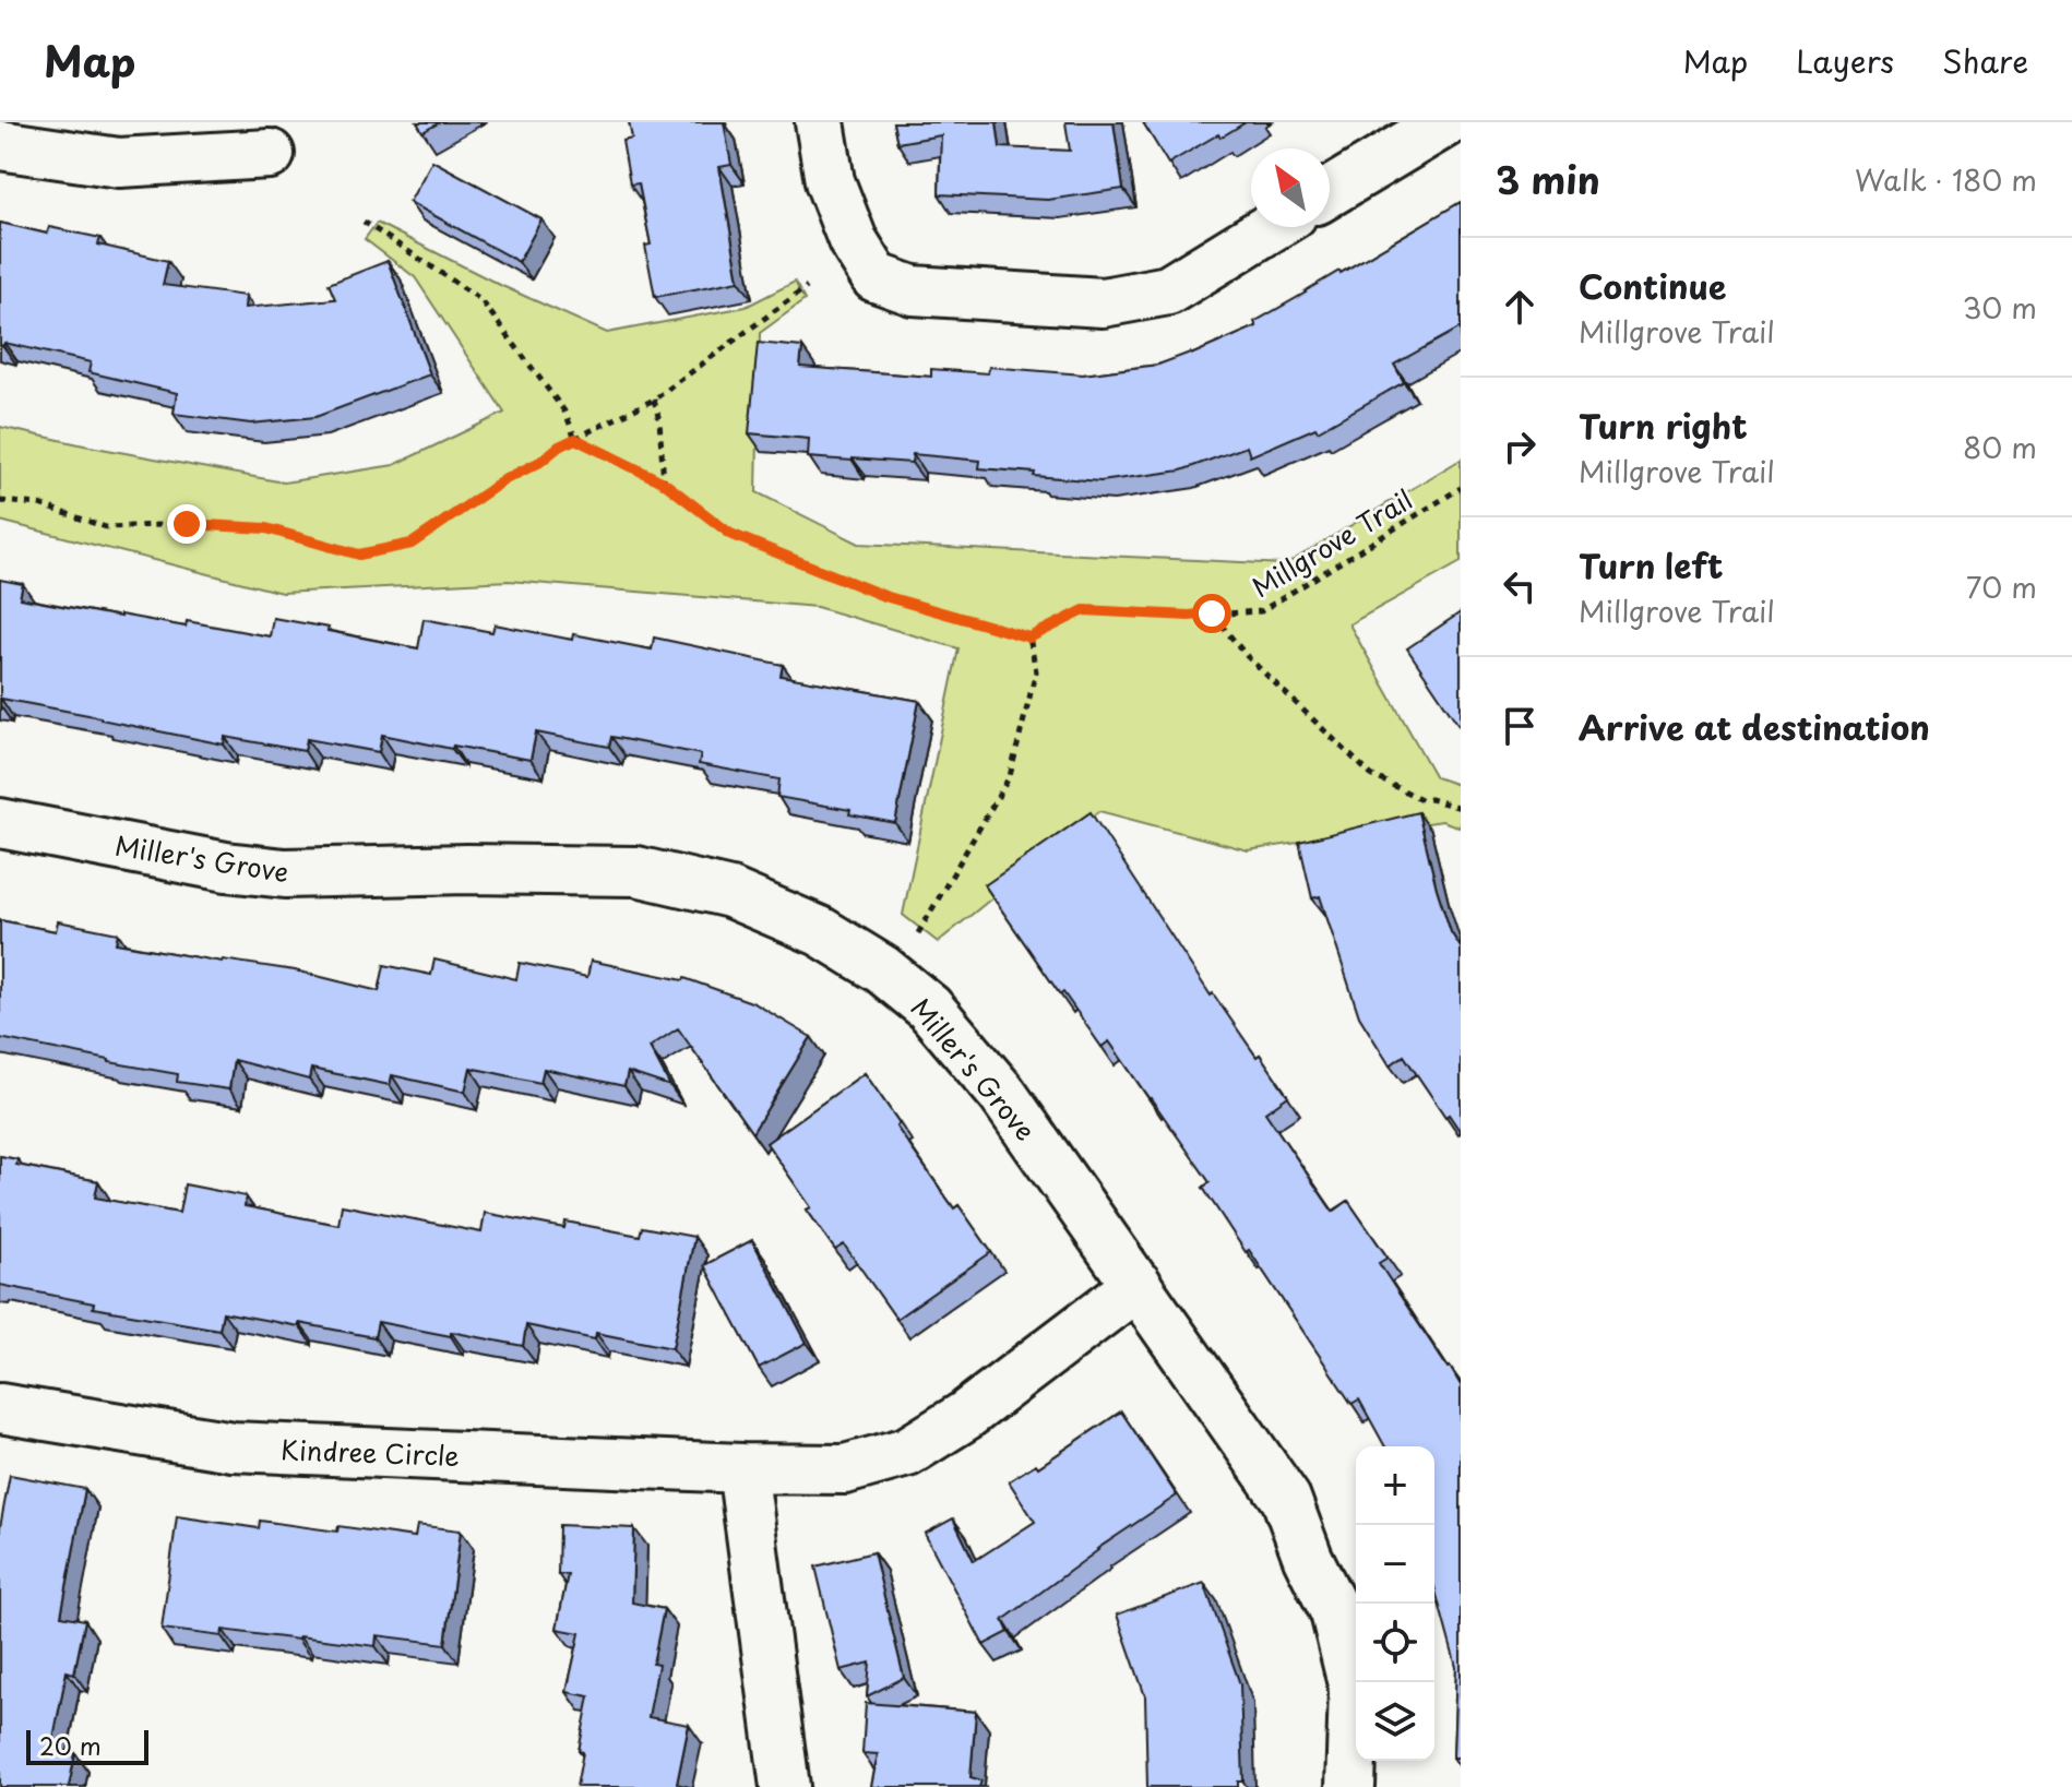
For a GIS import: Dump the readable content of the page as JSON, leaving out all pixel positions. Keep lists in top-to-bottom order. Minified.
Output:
{"streets":{"street":["Miller's Grove","Kindree Circle"],"path":["Millgrove Trail"]},"crossings":[["Miller's Grove","Kindree Circle"]],"scale_bar":"20 m","north":"top left","page":{"header":"Map","nav":["Map","Layers","Share"],"heading":["3 min","Walk · 180 m"],"list":[["Continue","Millgrove Trail","30 m"],["Turn right","Millgrove Trail","80 m"],["Turn left","Millgrove Trail","70 m"],"Arrive at destination"],"map_buttons":["+","−"],"scale":"20 m"}}
